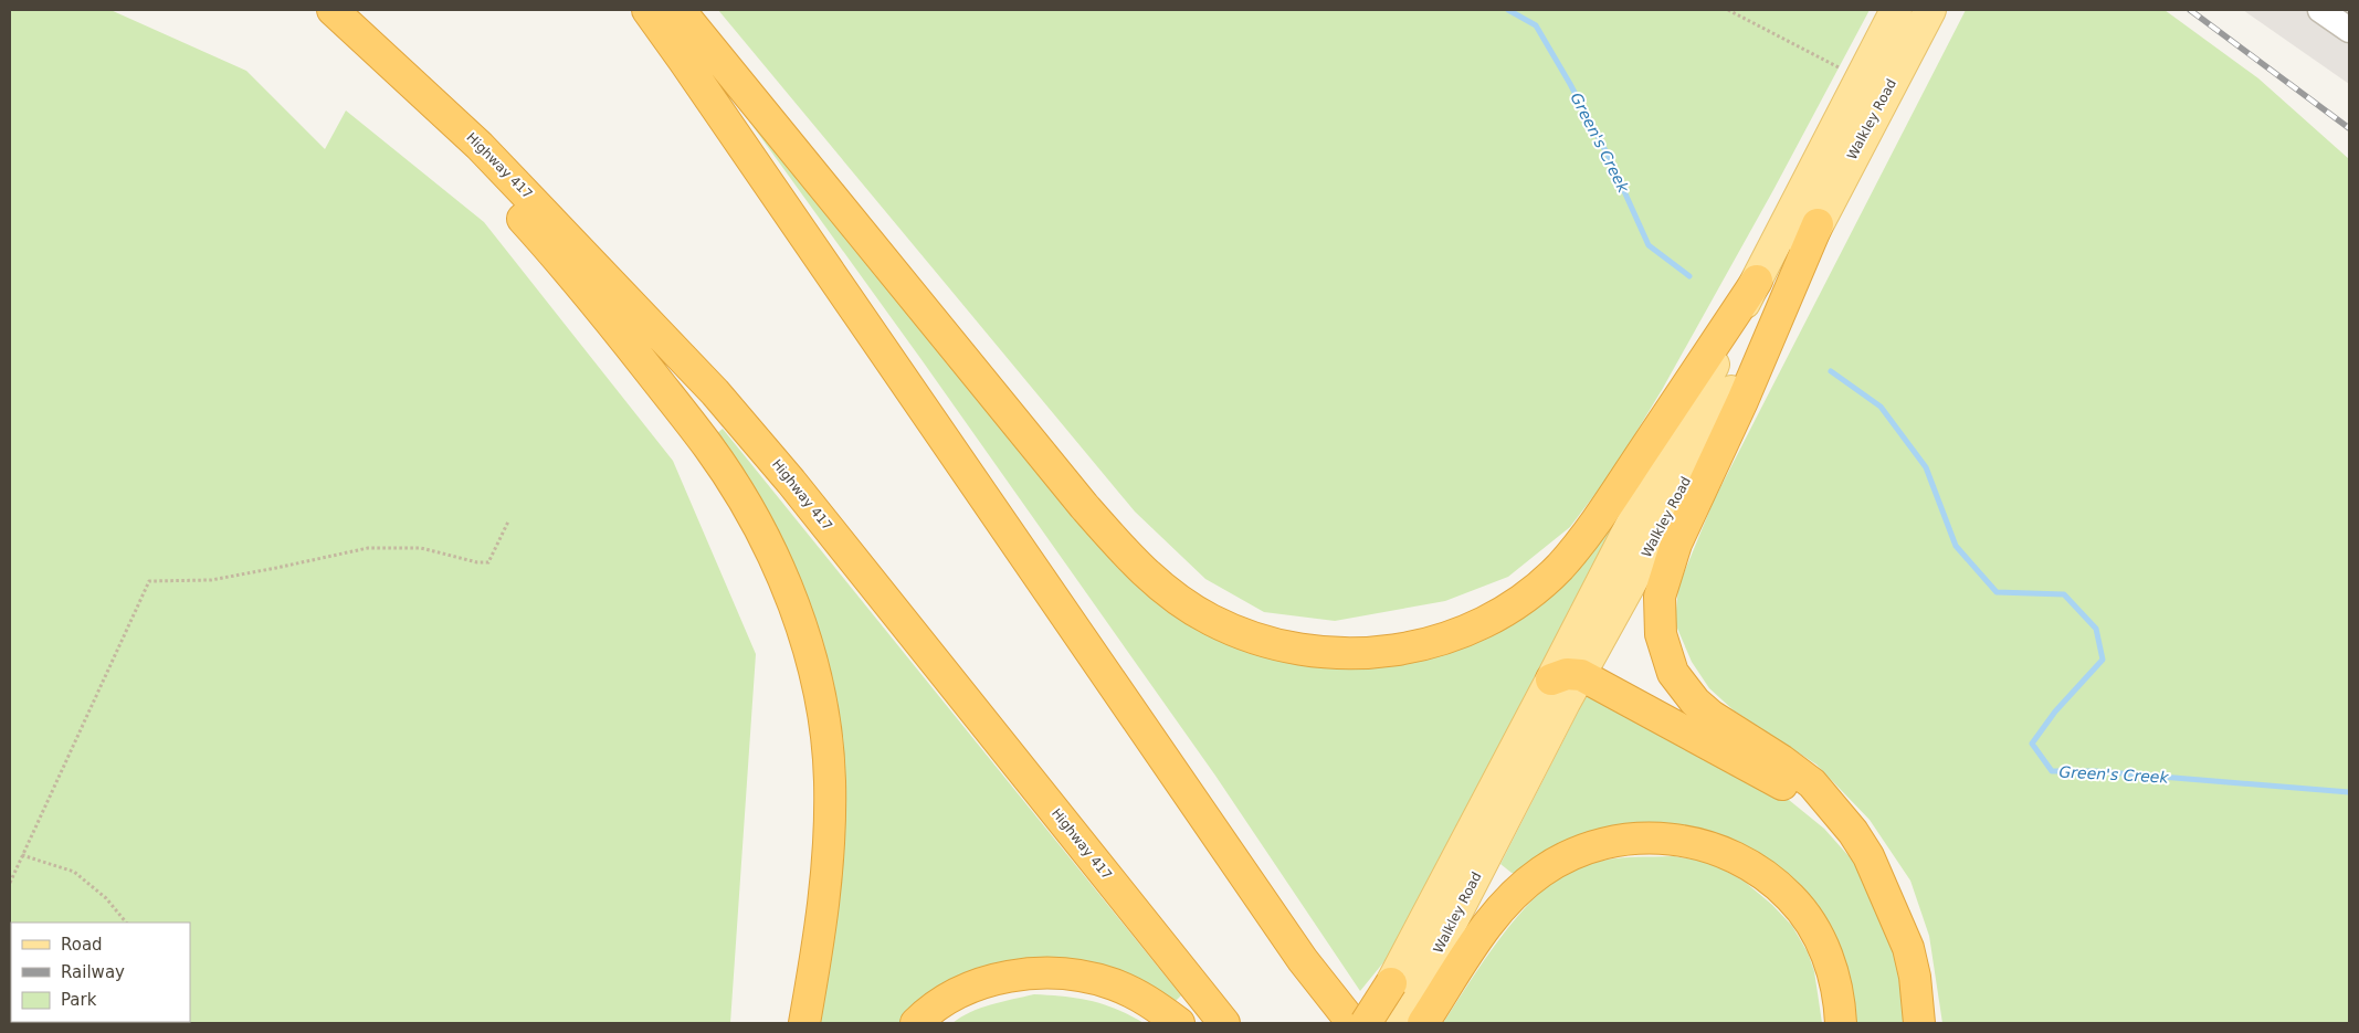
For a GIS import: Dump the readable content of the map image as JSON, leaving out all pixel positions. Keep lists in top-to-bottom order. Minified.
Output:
{"streets":{"highway":["Highway 417"],"main road":["Walkley Road"]},"water":["Green's Creek"],"legend":["Road","Railway","Park"]}
